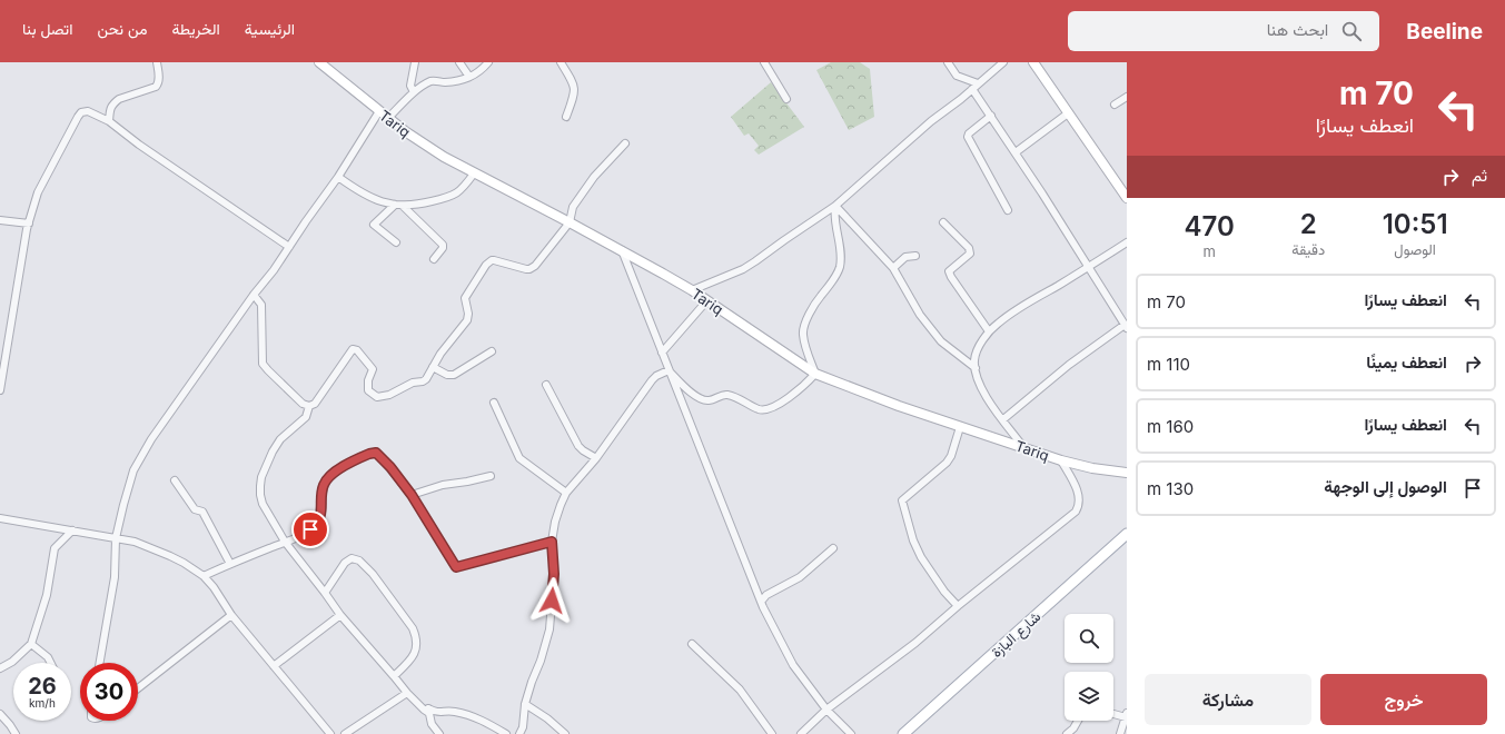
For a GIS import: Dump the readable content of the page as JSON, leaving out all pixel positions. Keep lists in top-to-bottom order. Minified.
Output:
{"streets":{"main road":["Tariq","شارع البازة"]},"page":{"header":"Beeline","search":"ابحث هنا","nav":["الرئيسية","الخريطة","من نحن","اتصل بنا"],"turn":["70 m","انعطف يسارًا"],"then":"ثم","eta":["10:51","الوصول","2","دقيقة","470","m"],"list":[{"name":"انعطف يسارًا","value":"70 m"},{"name":"انعطف يمينًا","value":"110 m"},{"name":"انعطف يسارًا","value":"160 m"},{"name":"الوصول إلى الوجهة","value":"130 m"}],"speed":"26 km/h","limit":"30","buttons":["خروج","مشاركة"]}}
